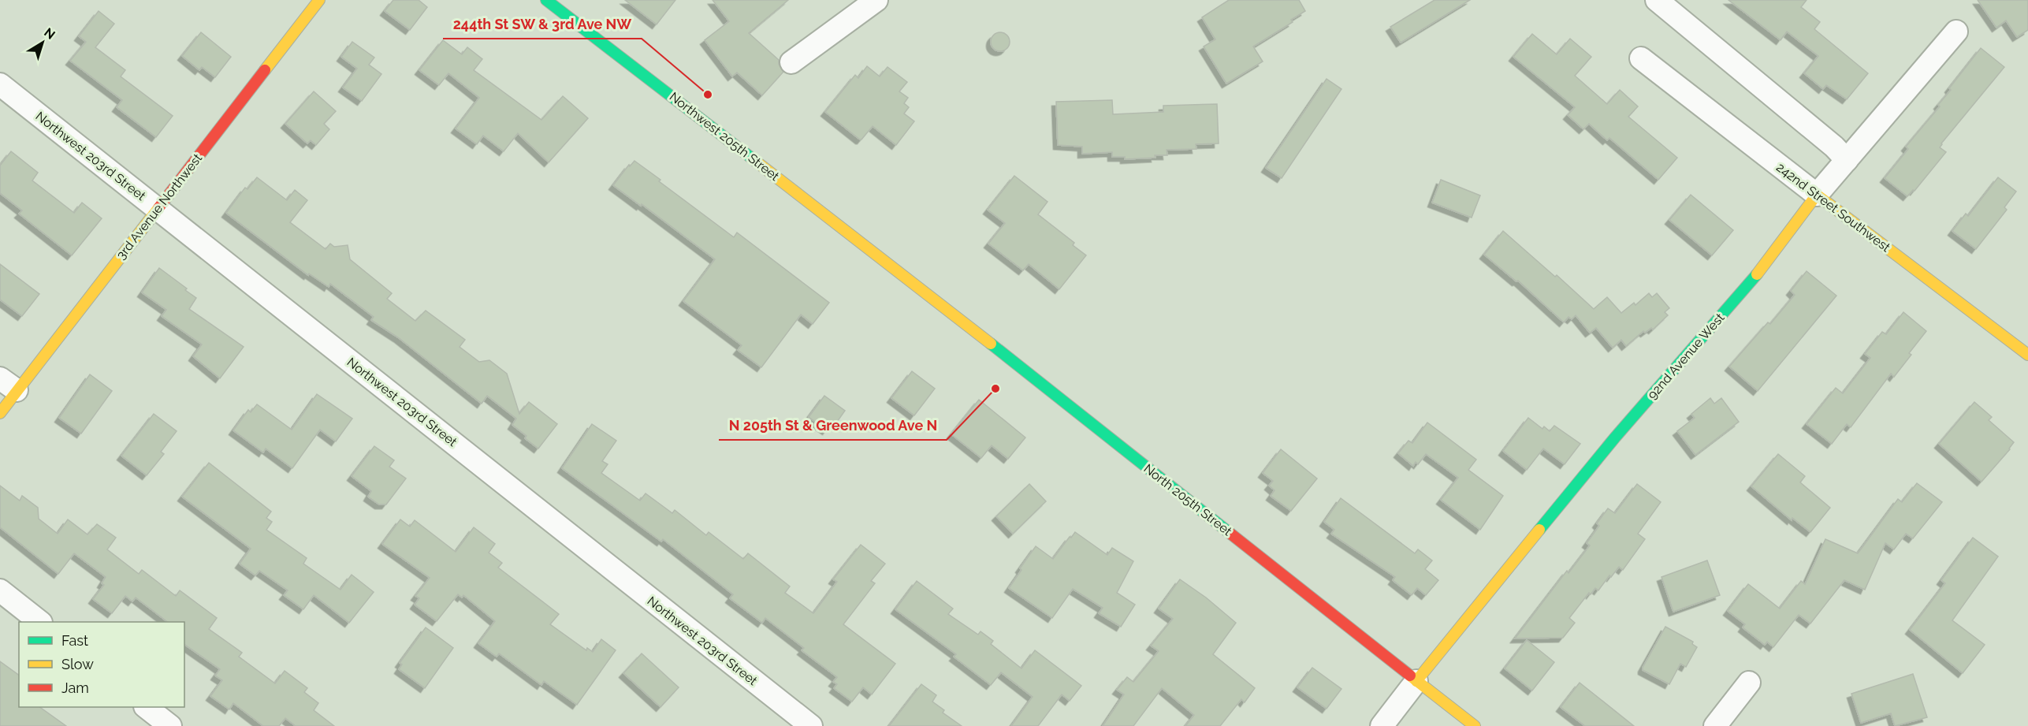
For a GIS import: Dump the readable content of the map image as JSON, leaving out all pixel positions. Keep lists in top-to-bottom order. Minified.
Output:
{"streets":{"street":["Northwest 205th Street","Northwest 203rd Street","3rd Avenue Northwest","242nd Street Southwest","92nd Avenue West","North 205th Street"]},"crossings":[["Northwest 205th Street","North 205th Street"],["Northwest 203rd Street","3rd Avenue Northwest"],["242nd Street Southwest","92nd Avenue West"],["92nd Avenue West","North 205th Street"]],"places":["244th St SW & 3rd Ave NW","N 205th St & Greenwood Ave N"],"legend":["Fast","Slow","Jam"],"north":"top right"}
